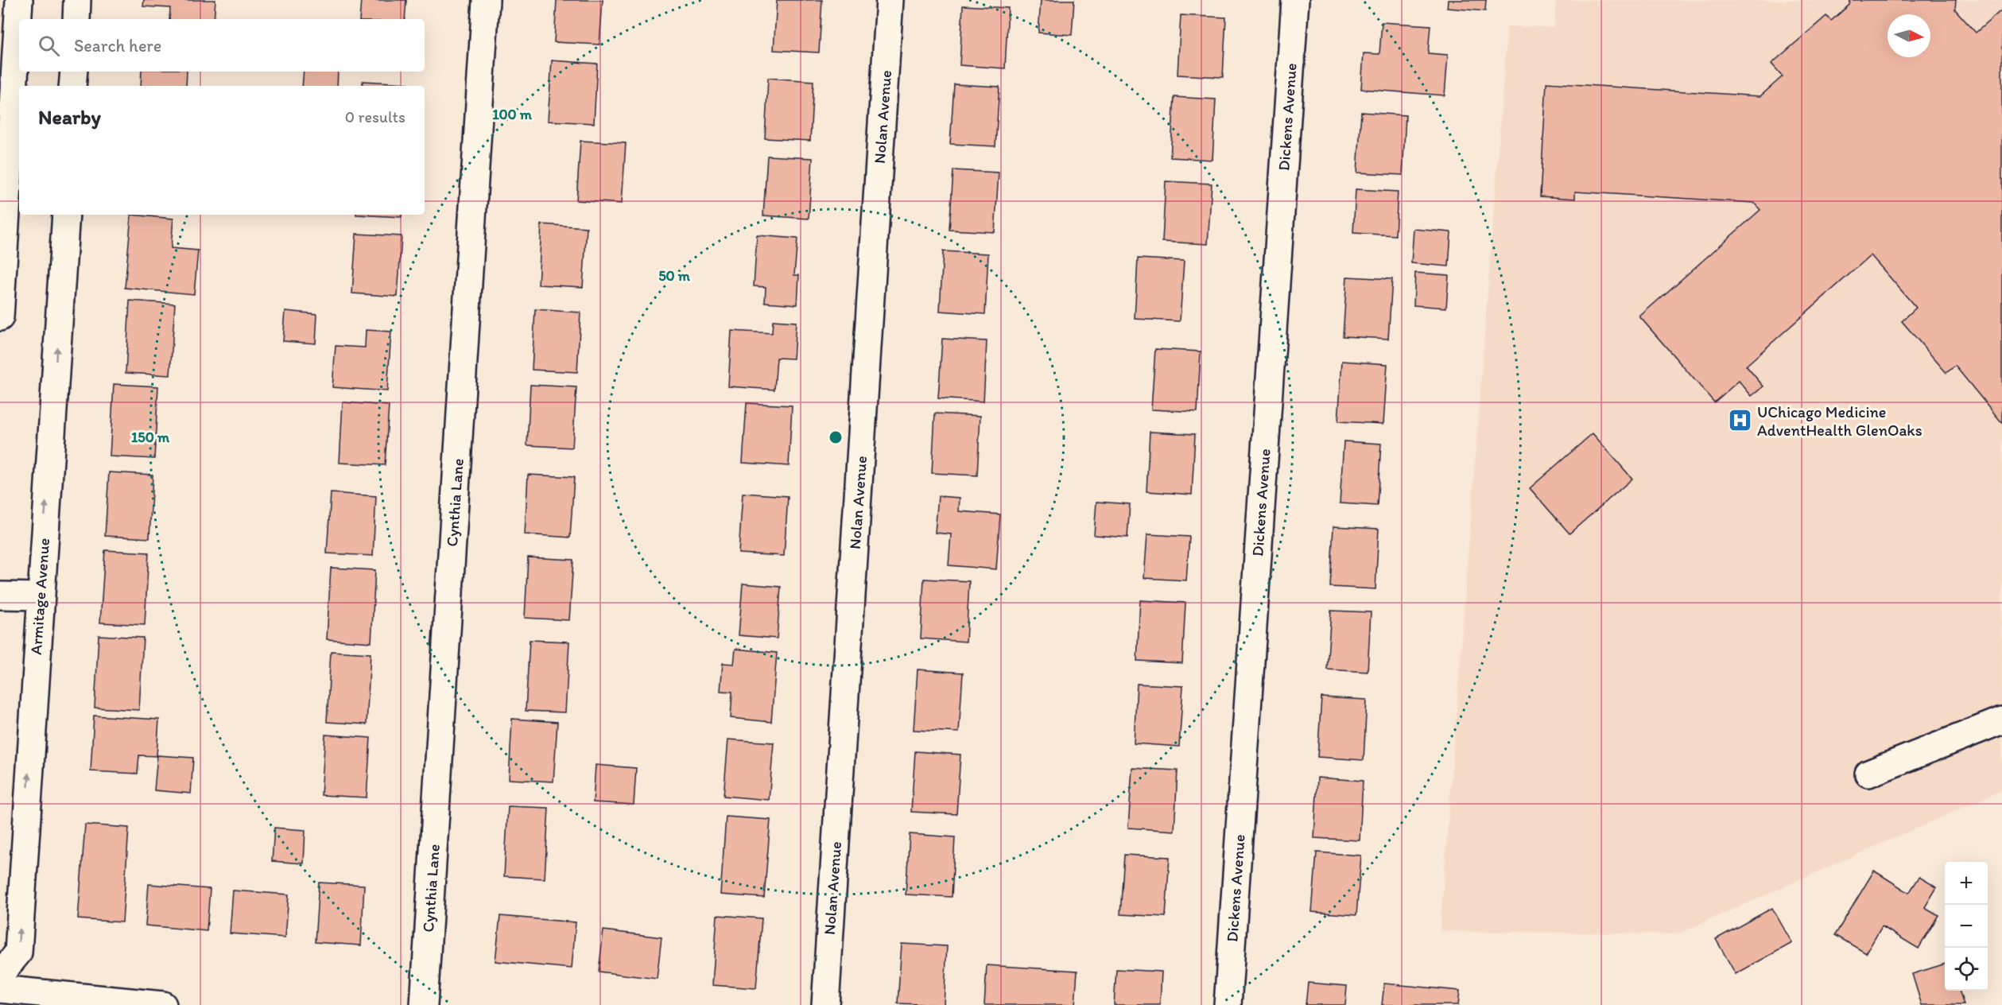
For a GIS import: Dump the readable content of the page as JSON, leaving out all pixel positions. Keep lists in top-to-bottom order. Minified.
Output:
{"streets":{"street":["Nolan Avenue","Dickens Avenue","Cynthia Lane","Armitage Avenue"]},"one_way":["Armitage Avenue"],"places":{"hospital":["UChicago Medicine AdventHealth GlenOaks"]},"north":"right","page":{"search":"Search here","heading":["Nearby","0 results"],"map_buttons":["+","−"]},"rings":["100 m","50 m","150 m"]}
